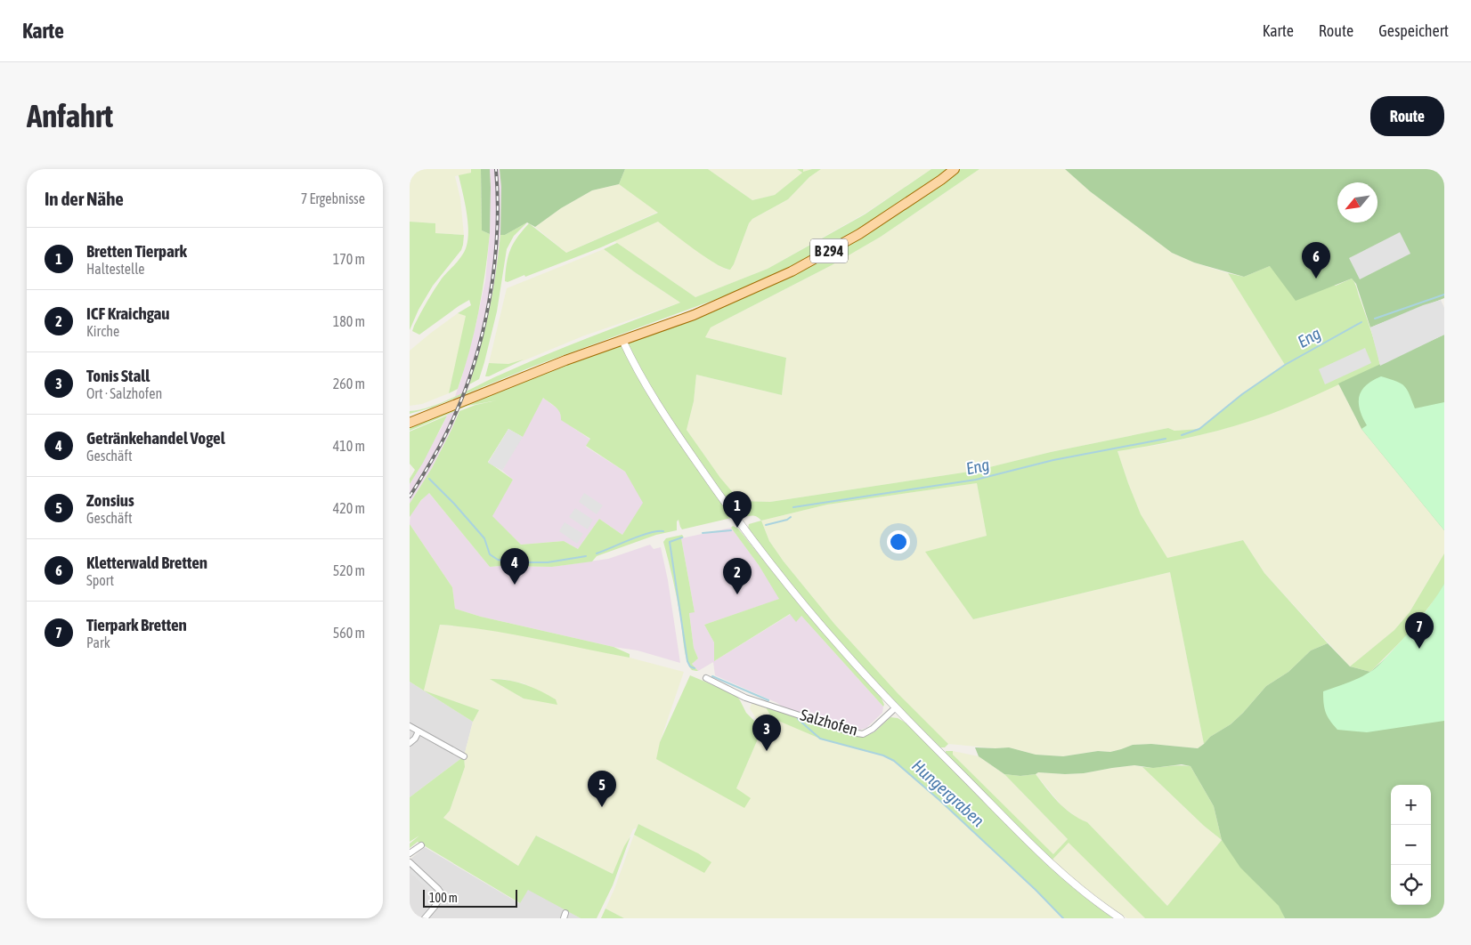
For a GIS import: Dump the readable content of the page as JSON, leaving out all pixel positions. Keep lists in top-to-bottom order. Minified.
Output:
{"streets":{"main road":["B 294"],"street":["Salzhofen"]},"water":["Eng","Hungergraben"],"scale_bar":"100 m","north":"bottom left","page":{"header":"Karte","nav":["Karte","Route","Gespeichert"],"buttons":"Route","title":"Anfahrt","heading":["In der Nähe","7 Ergebnisse"],"list":[{"mark":"1","name":"Bretten Tierpark","note":"Haltestelle","value":"170 m"},{"mark":"2","name":"ICF Kraichgau","note":"Kirche","value":"180 m"},{"mark":"3","name":"Tonis Stall","note":"Ort · Salzhofen","value":"260 m"},{"mark":"4","name":"Getränkehandel Vogel","note":"Geschäft","value":"410 m"},{"mark":"5","name":"Zonsius","note":"Geschäft","value":"420 m"},{"mark":"6","name":"Kletterwald Bretten","note":"Sport","value":"520 m"},{"mark":"7","name":"Tierpark Bretten","note":"Park","value":"560 m"}],"pins":["6","1","4","2","7","3","5"],"map_buttons":["+","−"],"scale":"100 m"}}
